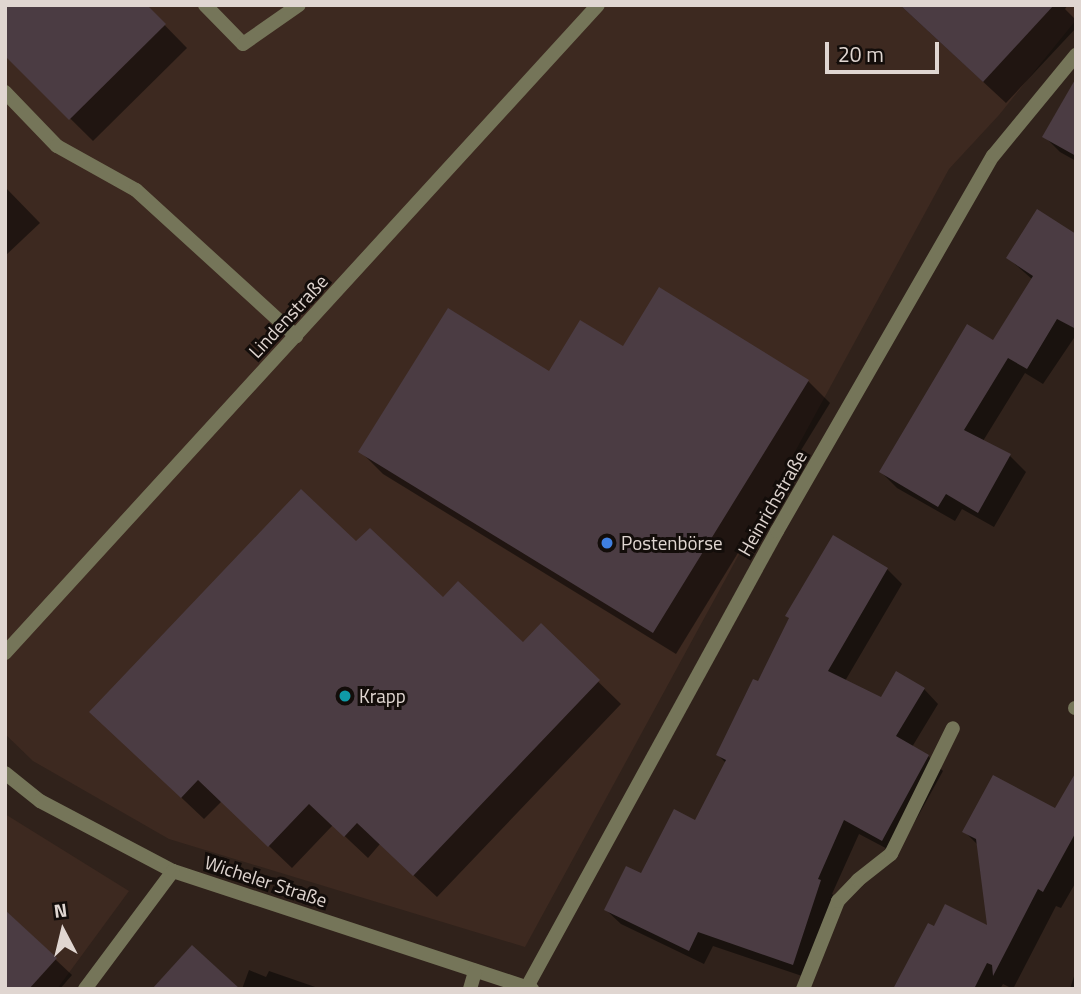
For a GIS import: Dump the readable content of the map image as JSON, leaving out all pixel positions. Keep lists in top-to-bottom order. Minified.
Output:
{"streets":{"street":["Lindenstraße","Heinrichstraße","Wicheler Straße"]},"crossings":[["Heinrichstraße","Wicheler Straße"]],"places":["Postenbörse","Krapp"],"scale_bar":"20 m","north":"top"}
